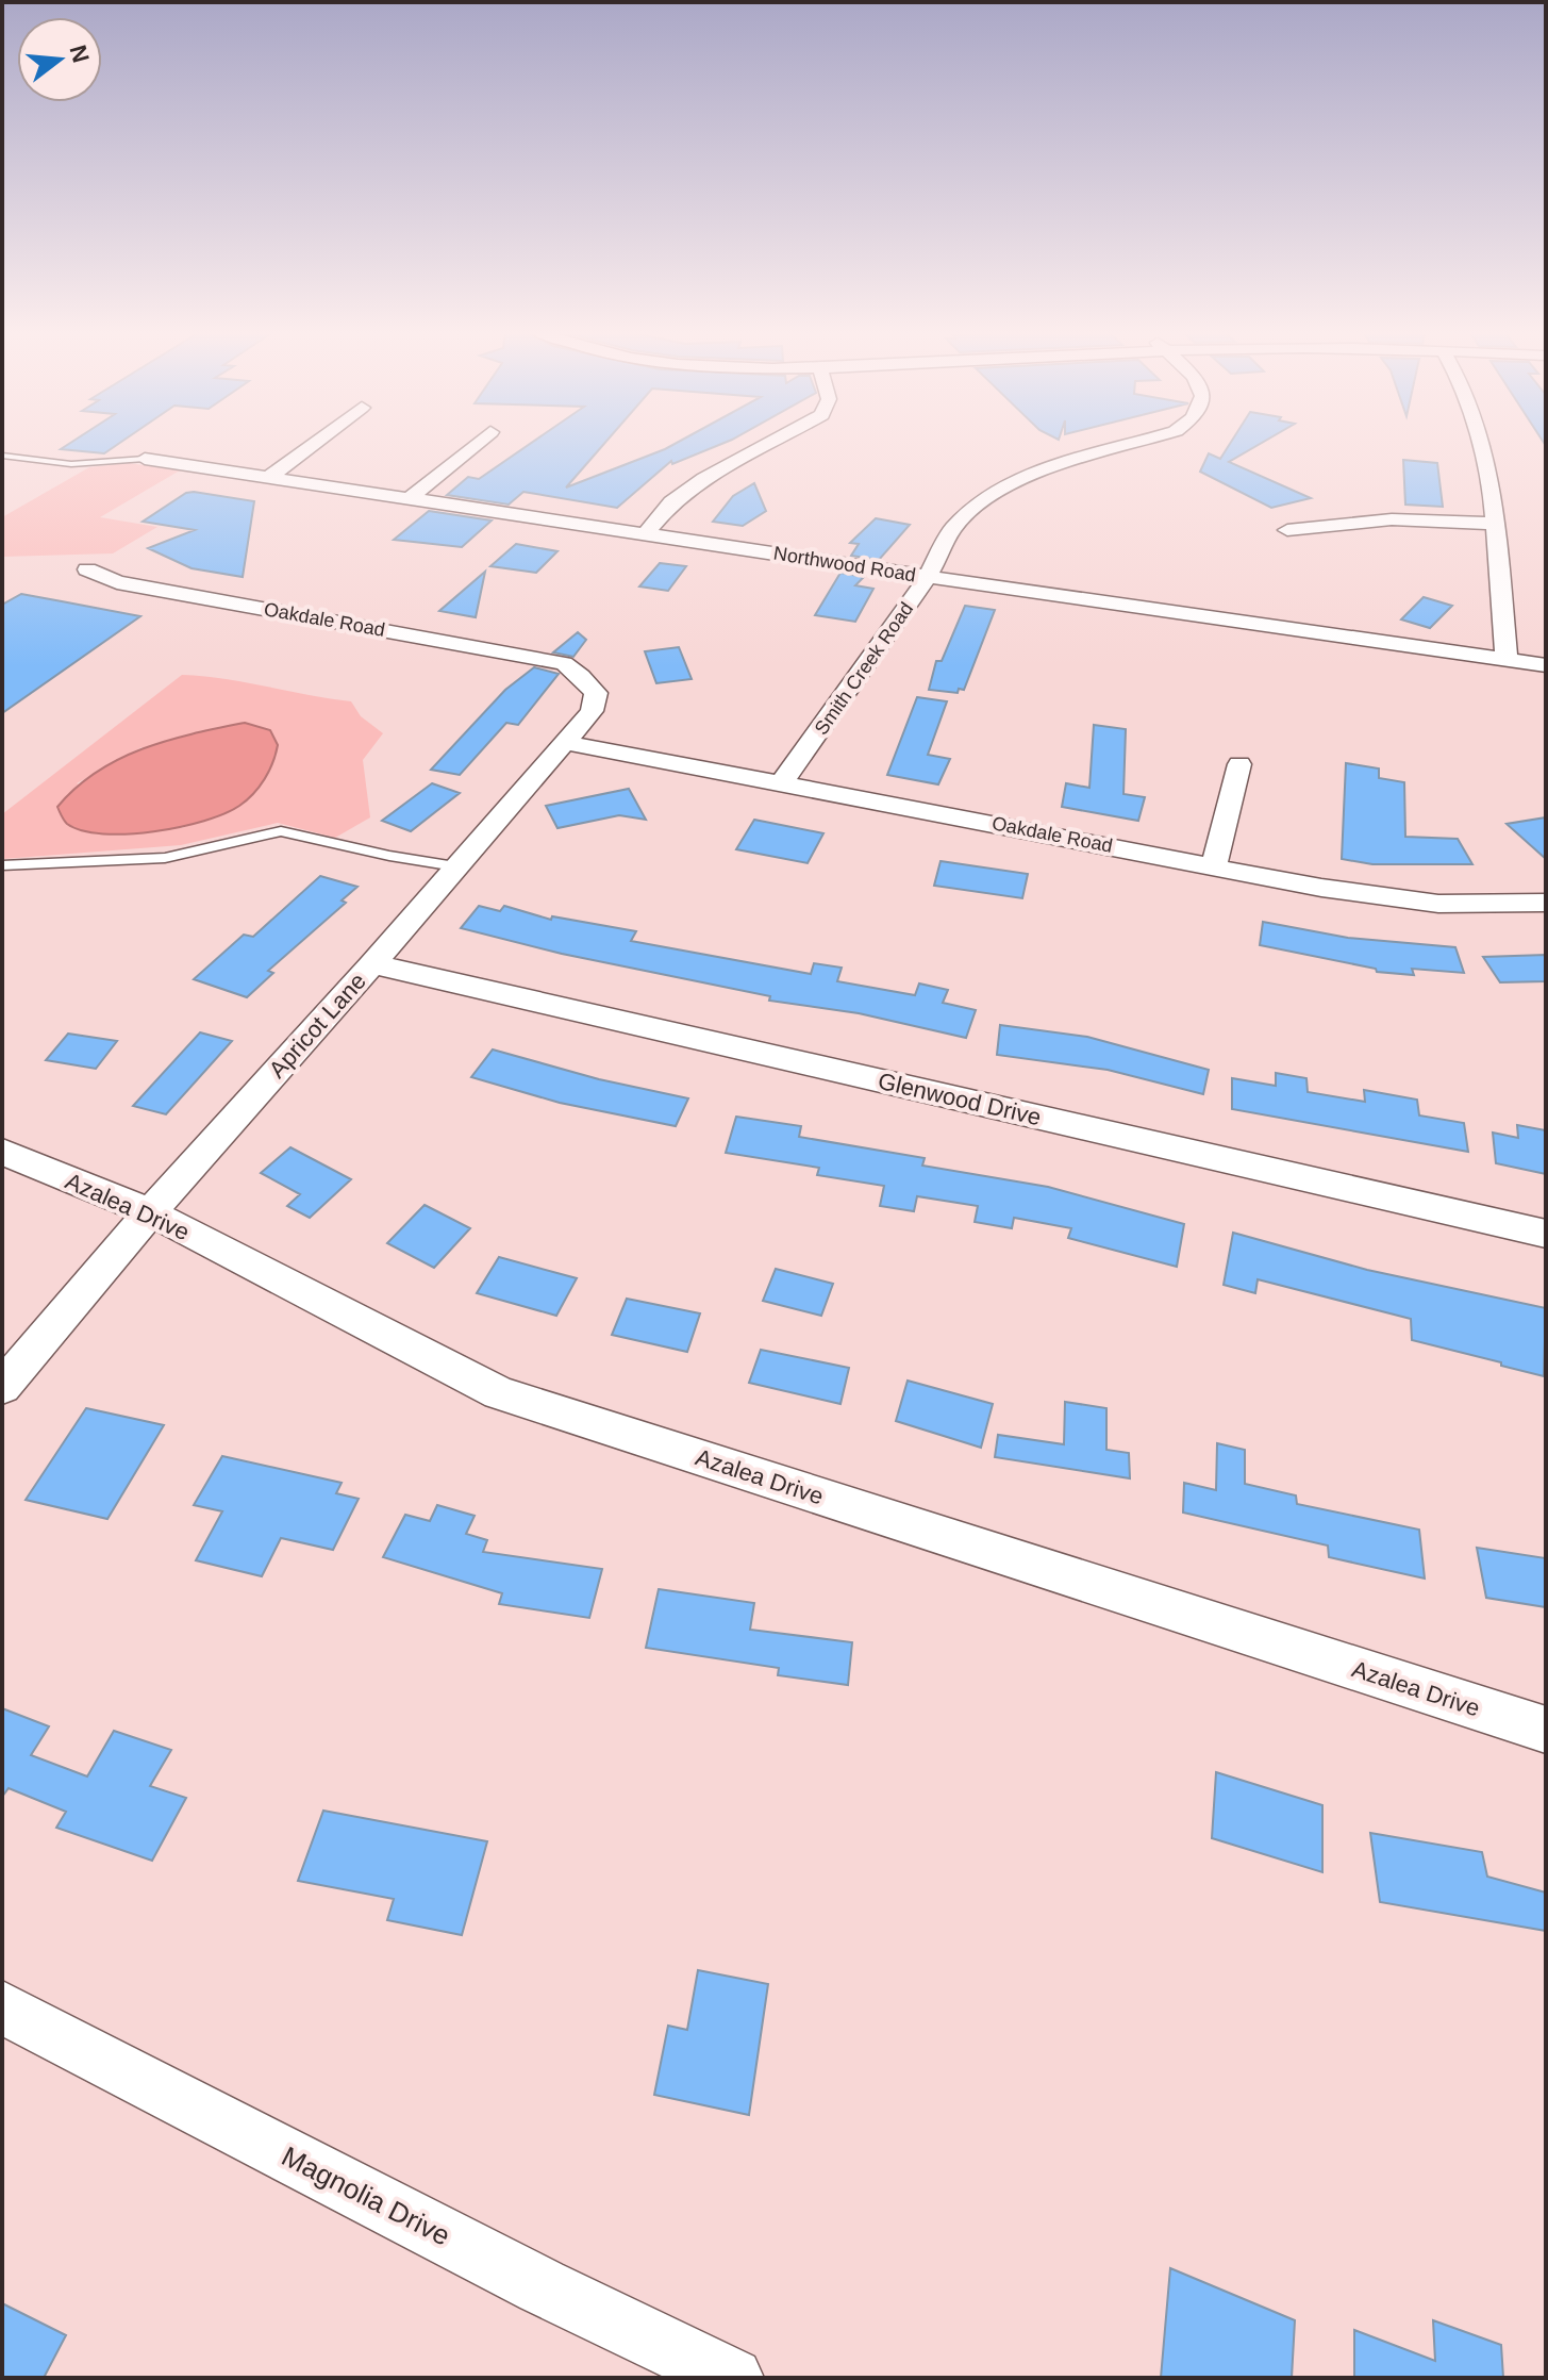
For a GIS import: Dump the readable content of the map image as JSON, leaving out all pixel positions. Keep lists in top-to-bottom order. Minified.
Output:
{"streets":{"street":["Northwood Road","Oakdale Road","Smith Creek Road","Apricot Lane","Glenwood Drive","Azalea Drive","Magnolia Drive"]},"crossings":[["Northwood Road","Smith Creek Road"],["Oakdale Road","Smith Creek Road"],["Oakdale Road","Apricot Lane"],["Apricot Lane","Glenwood Drive"],["Apricot Lane","Azalea Drive"]],"north":"right"}
